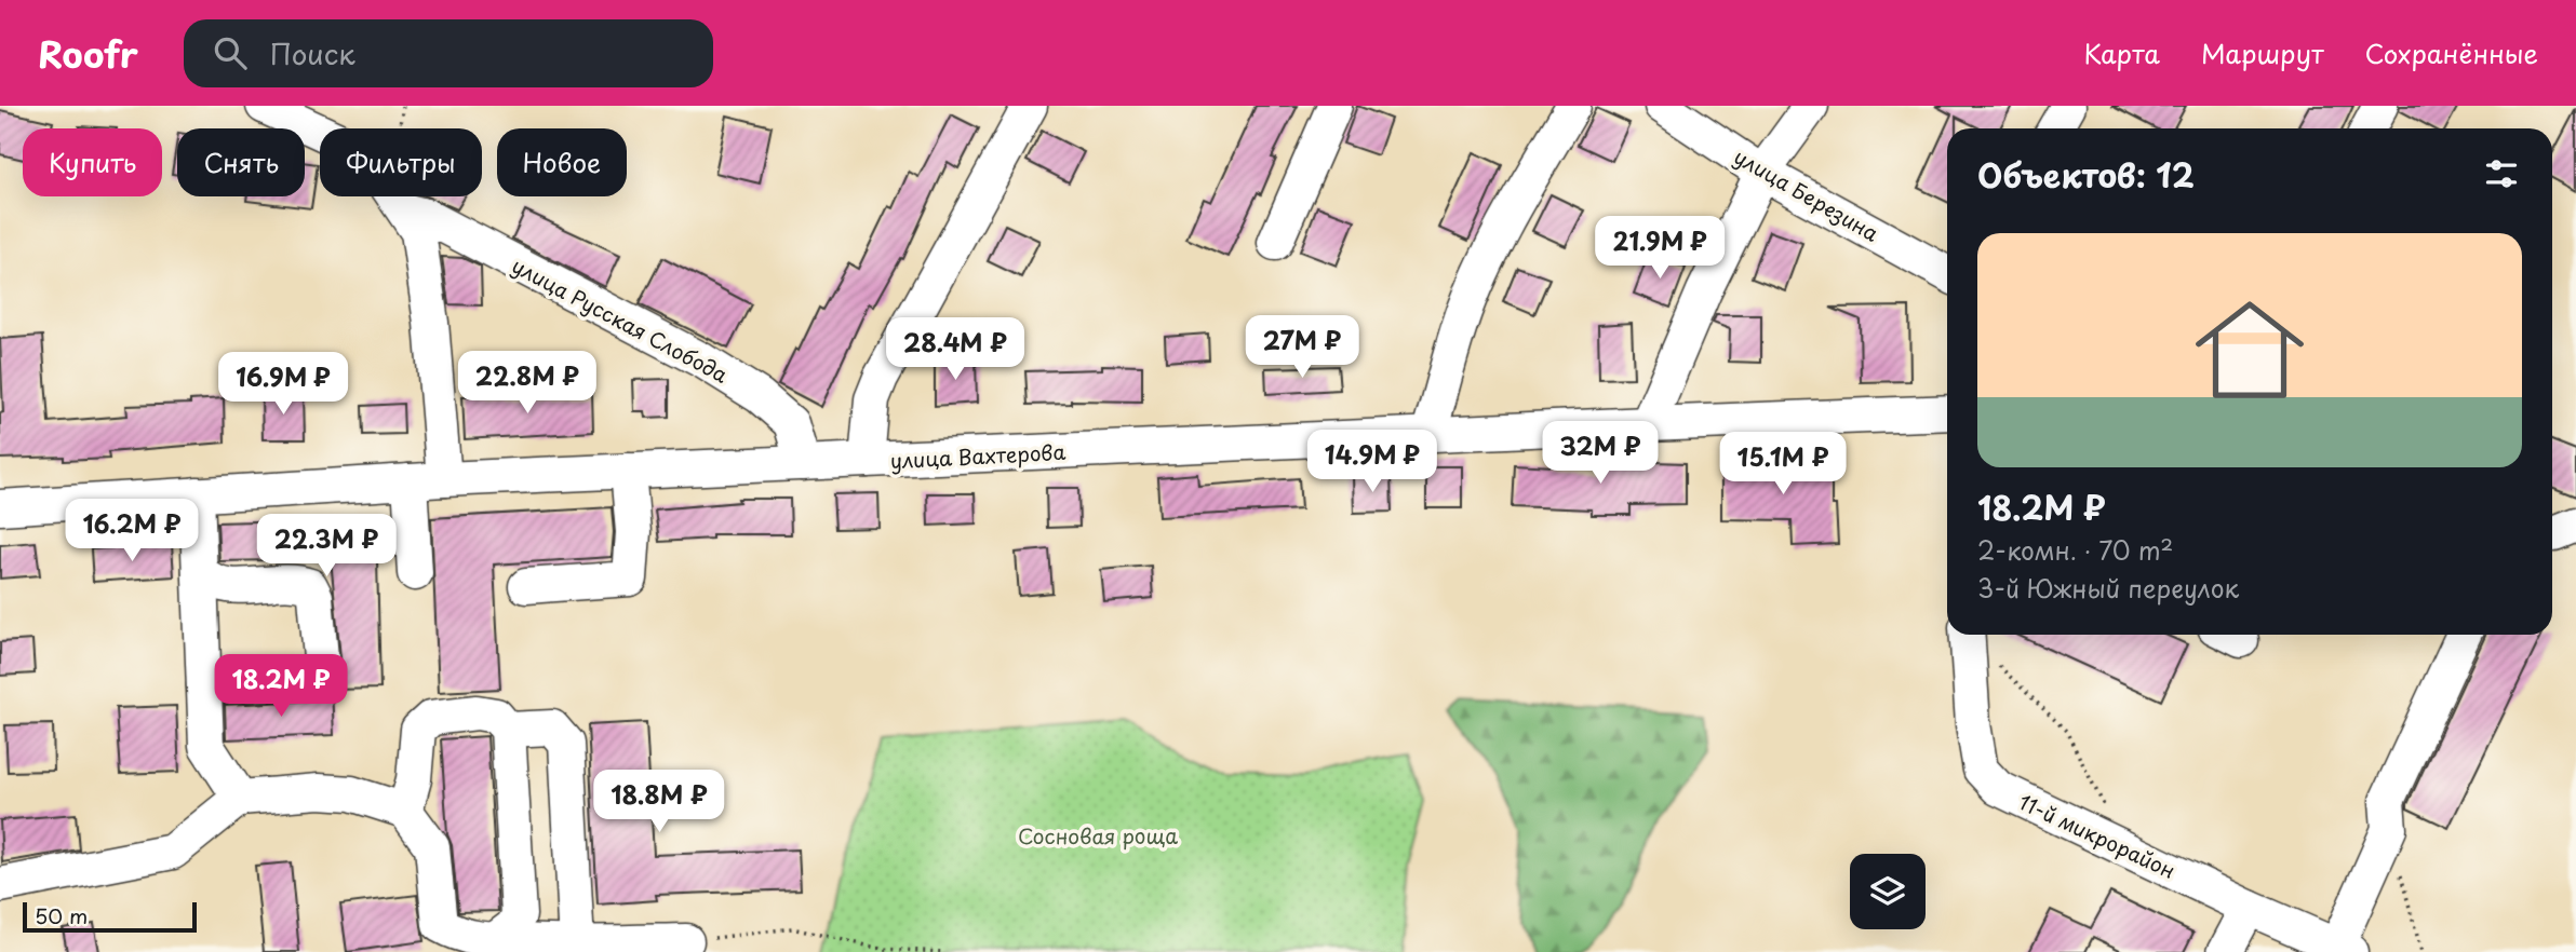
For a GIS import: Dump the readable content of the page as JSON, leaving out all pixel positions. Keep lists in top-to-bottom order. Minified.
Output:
{"streets":{"street":["улица Березина","улица Русская Слобода","улица Вахтерова","11-й микрорайон"]},"crossings":[["улица Русская Слобода","улица Вахтерова"]],"parks":["Сосновая роща"],"scale_bar":"50 m","page":{"header":"Roofr","search":"Поиск","nav":["Карта","Маршрут","Сохранённые"],"chip":["Купить","Снять","Фильтры","Новое"],"heading":"Объектов: 12","price":["21.9M ₽","27M ₽","28.4M ₽","22.8M ₽","16.9M ₽","32M ₽","14.9M ₽","15.1M ₽","16.2M ₽","22.3M ₽","18.2M ₽","18.8M ₽"],"list":[{"name":"18.2M ₽","note":"2-комн. · 70 m² · 3-й Южный переулок"}],"scale":"50 m"}}
